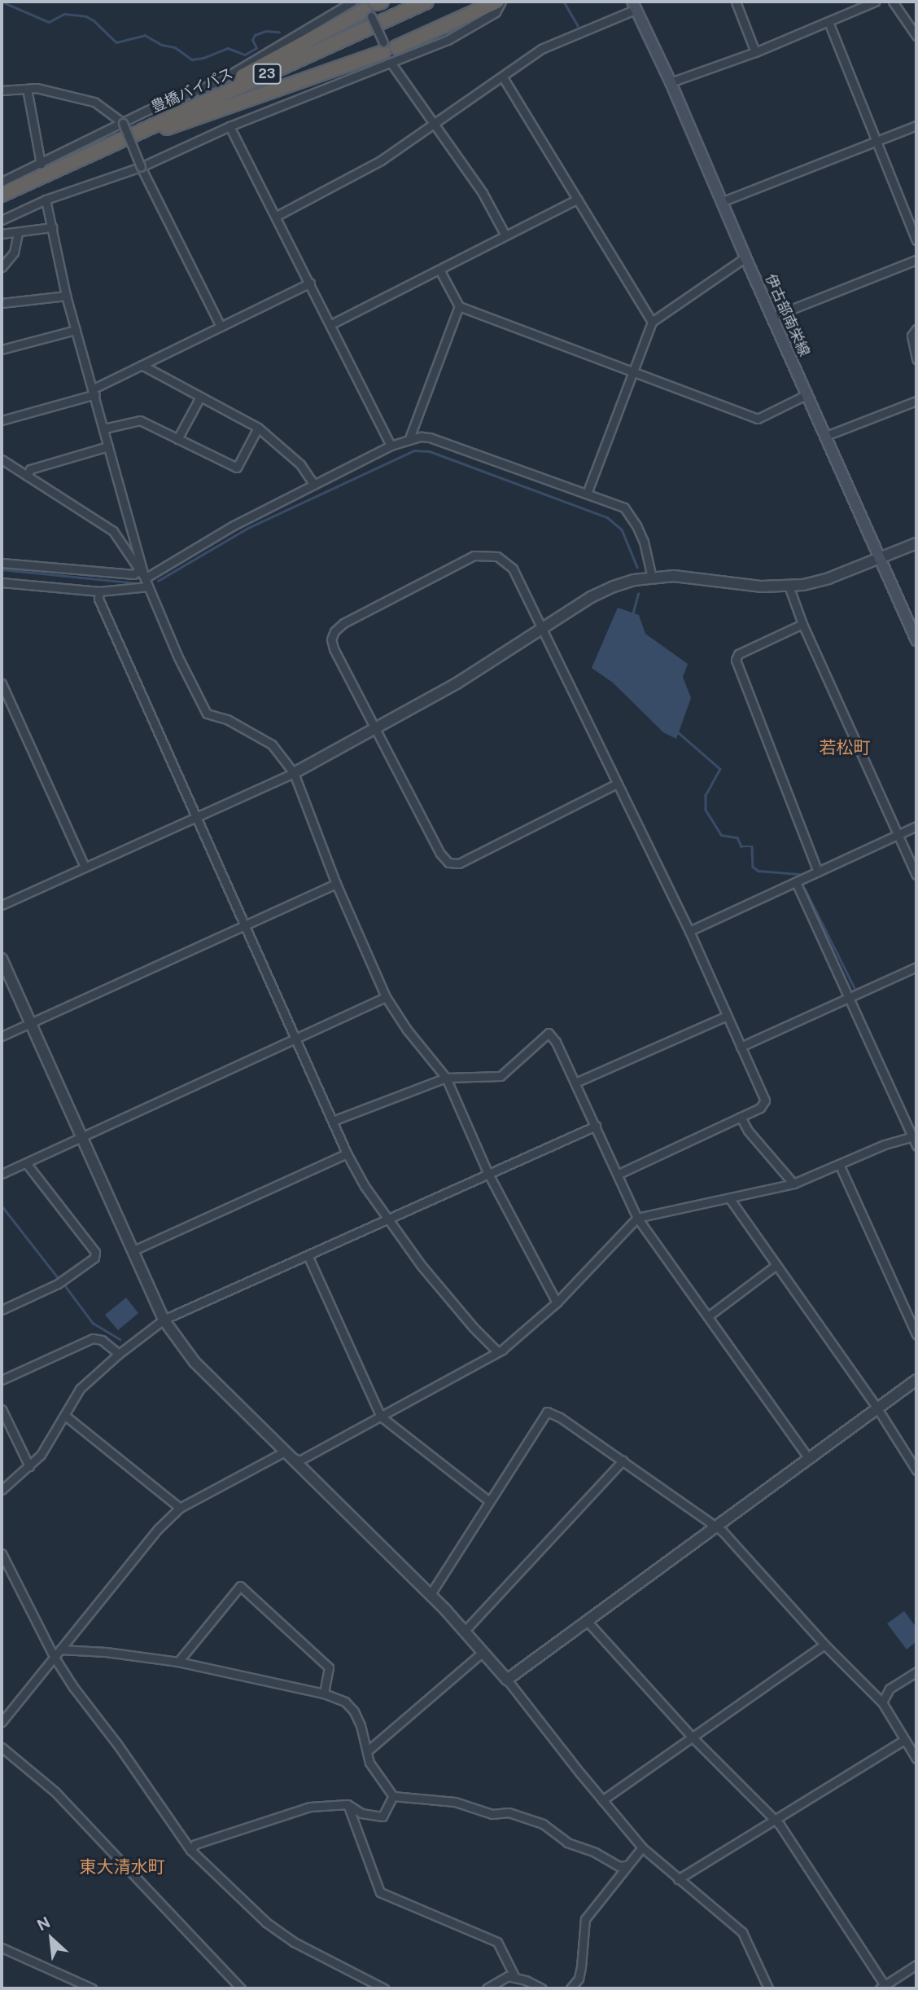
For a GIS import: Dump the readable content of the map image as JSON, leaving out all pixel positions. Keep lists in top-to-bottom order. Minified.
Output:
{"streets":{"highway":["23","豊橋バイパス"],"main road":["伊古部南栄線"]},"crossings":[["23","豊橋バイパス"]],"districts":["若松町","東大清水町"],"north":"top left"}
